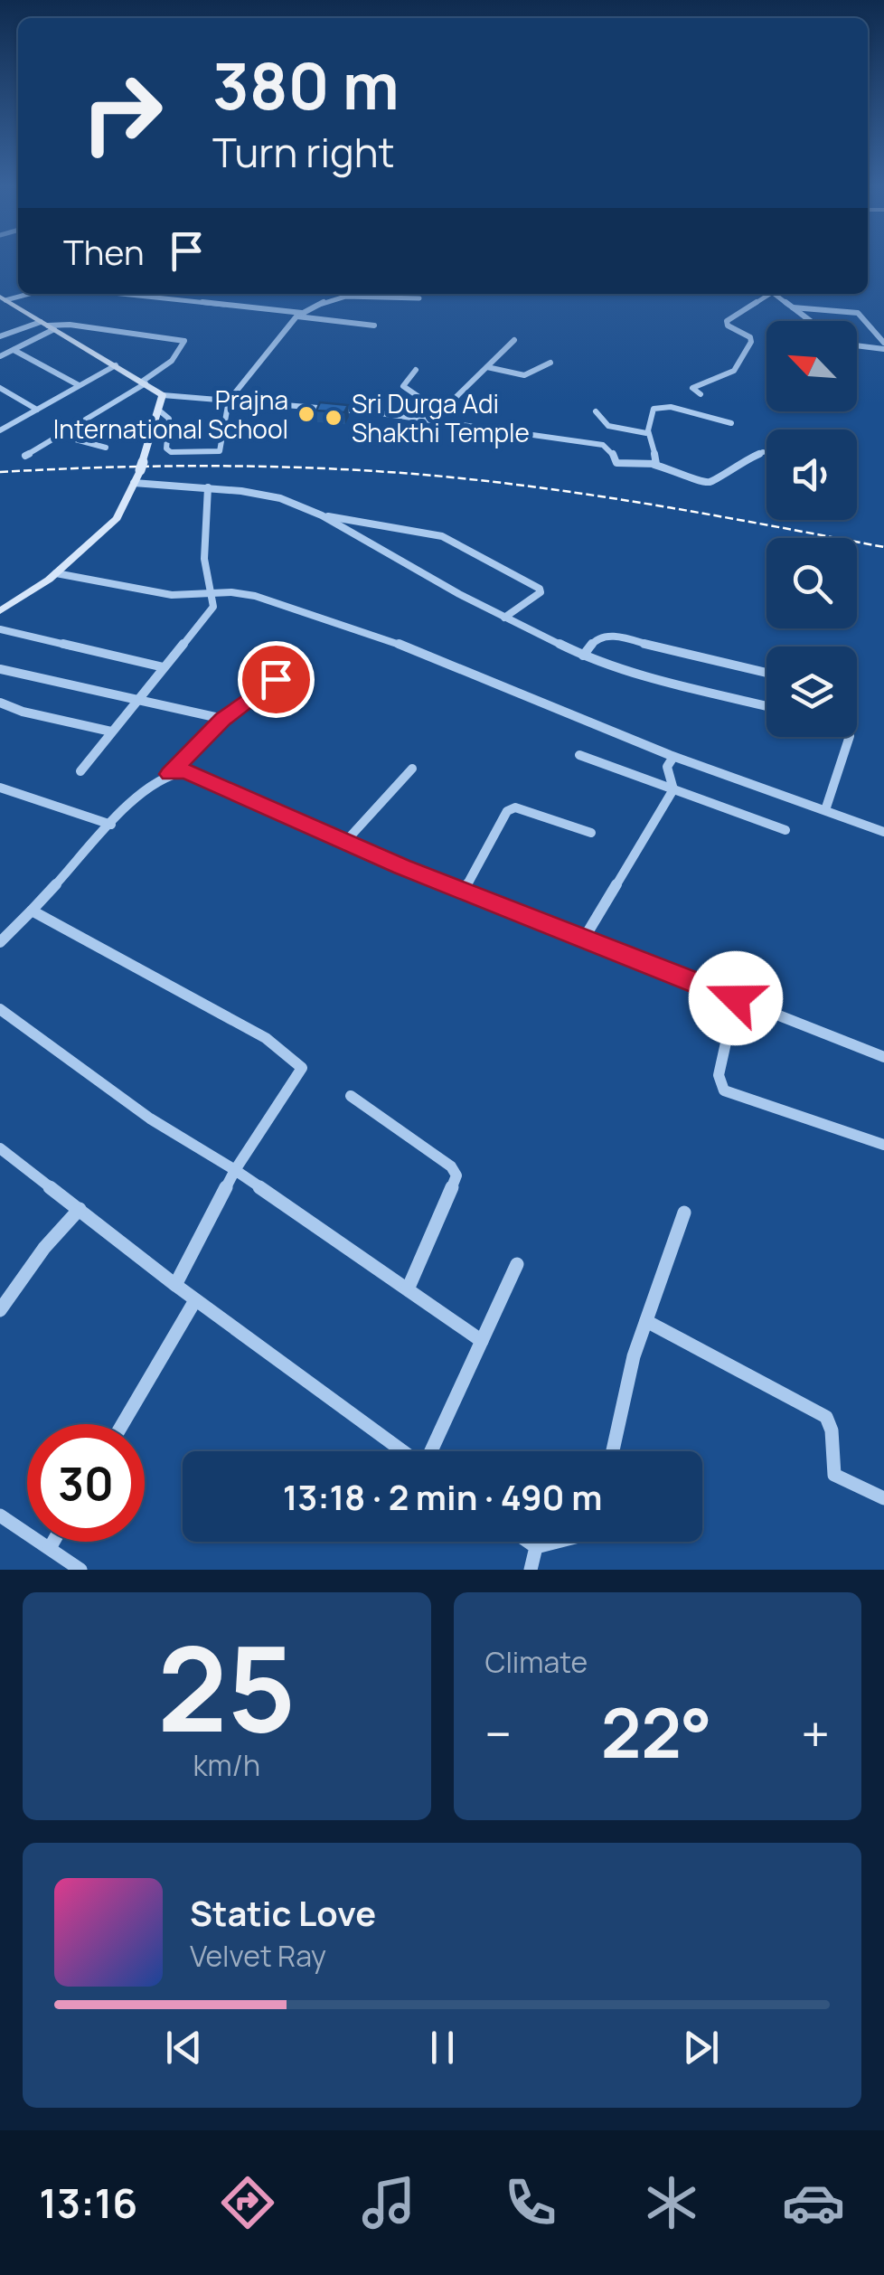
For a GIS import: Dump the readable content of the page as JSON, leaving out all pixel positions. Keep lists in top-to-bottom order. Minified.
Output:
{"places":["Prajna International School","Sri Durga Adi Shakthi Temple"],"north":"top left","page":{"turn":["380 m","Turn right"],"then":"Then","limit":"30","trip":"13:18 · 2 min · 490 m","tile":[["25","km/h"],"Climate"],"heat":["−","22°","+"],"song":["Static Love","Velvet Ray"],"tabs":"13:16"}}
